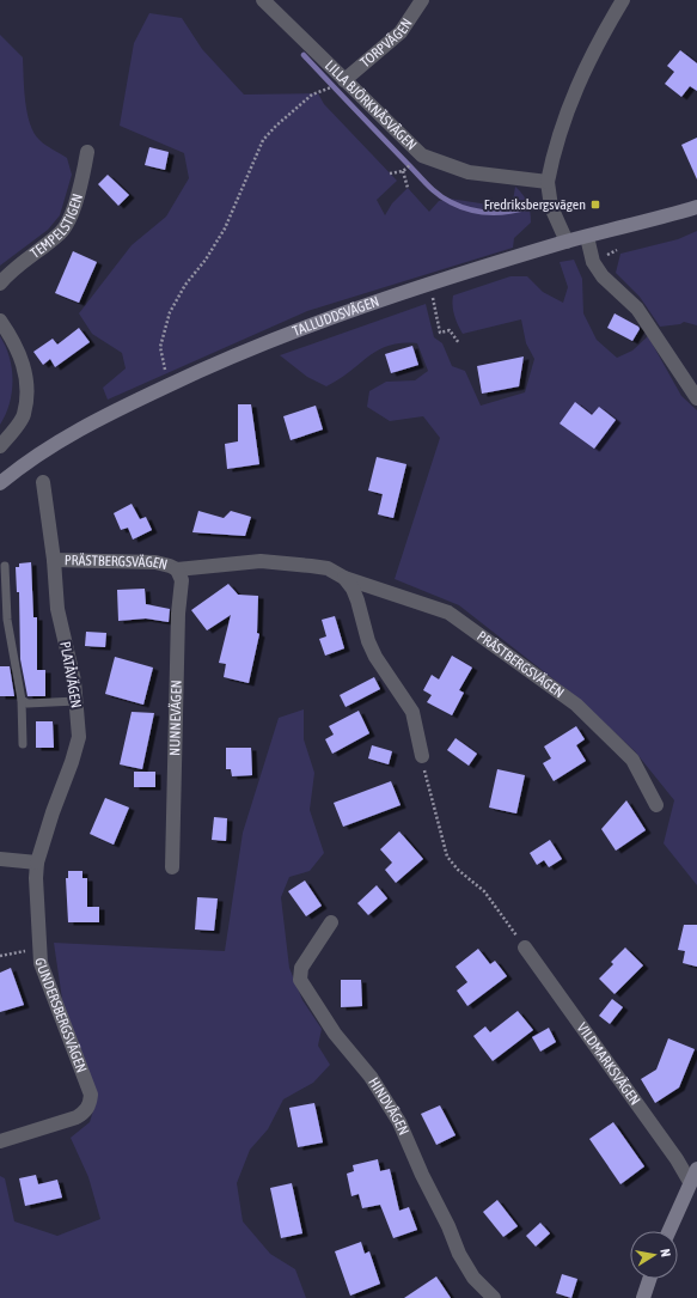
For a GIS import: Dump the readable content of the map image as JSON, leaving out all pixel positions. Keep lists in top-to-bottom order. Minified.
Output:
{"streets":{"street":["TORPVÄGEN","LILLA BJÖRKNÄSVÄGEN","TEMPELSTIGEN","TALLUDDSVÄGEN","PRÄSTBERGSVÄGEN","PLATÅVÄGEN","NUNNEVÄGEN","GUNDERSBERGSVÄGEN","VILDMARKSVÄGEN","HINDVÄGEN"]},"crossings":[["TORPVÄGEN","LILLA BJÖRKNÄSVÄGEN"],["PRÄSTBERGSVÄGEN","PLATÅVÄGEN"],["PRÄSTBERGSVÄGEN","NUNNEVÄGEN"],["PLATÅVÄGEN","GUNDERSBERGSVÄGEN"]],"places":{"transit":["Fredriksbergsvägen"]},"north":"right"}
